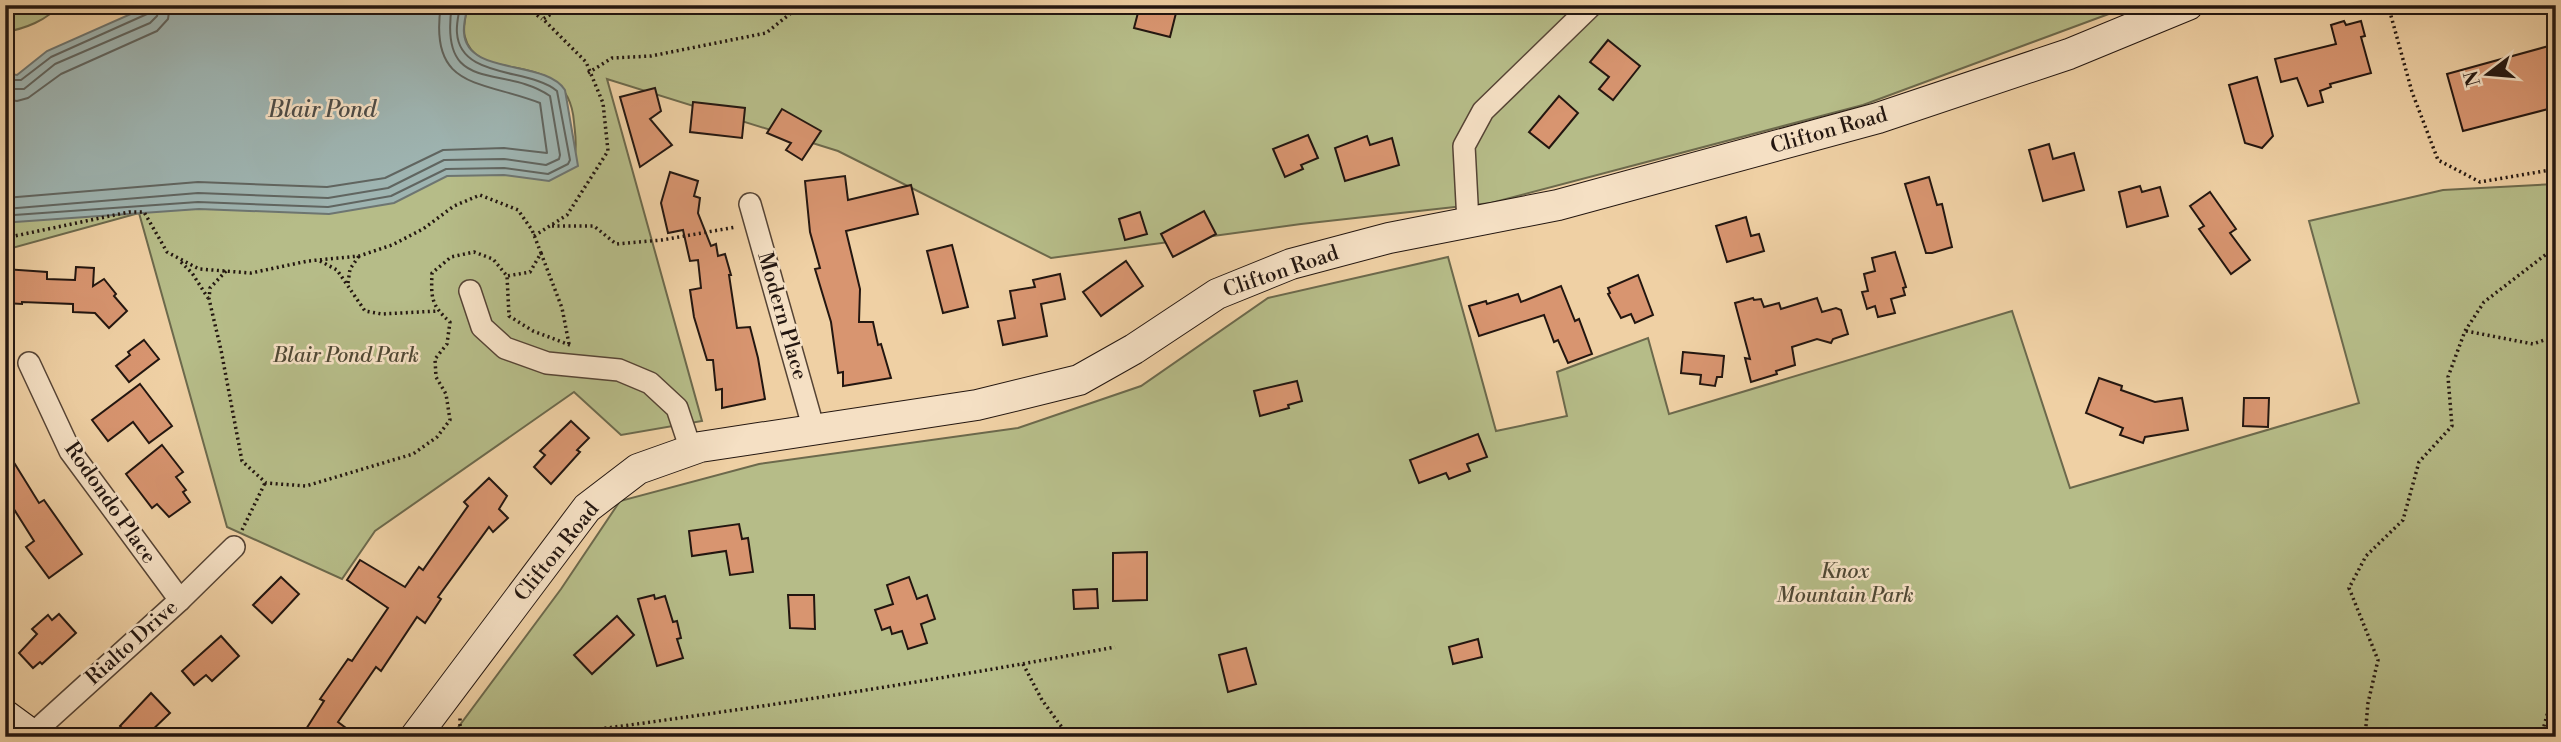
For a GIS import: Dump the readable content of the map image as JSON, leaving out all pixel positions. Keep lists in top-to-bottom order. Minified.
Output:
{"streets":{"main road":["Clifton Road"],"street":["Modern Place","Rodondo Place","Rialto Drive"]},"crossings":[["Clifton Road","Modern Place"],["Rodondo Place","Rialto Drive"]],"water":["Blair Pond"],"parks":["Blair Pond Park","Knox Mountain Park"],"north":"left"}
